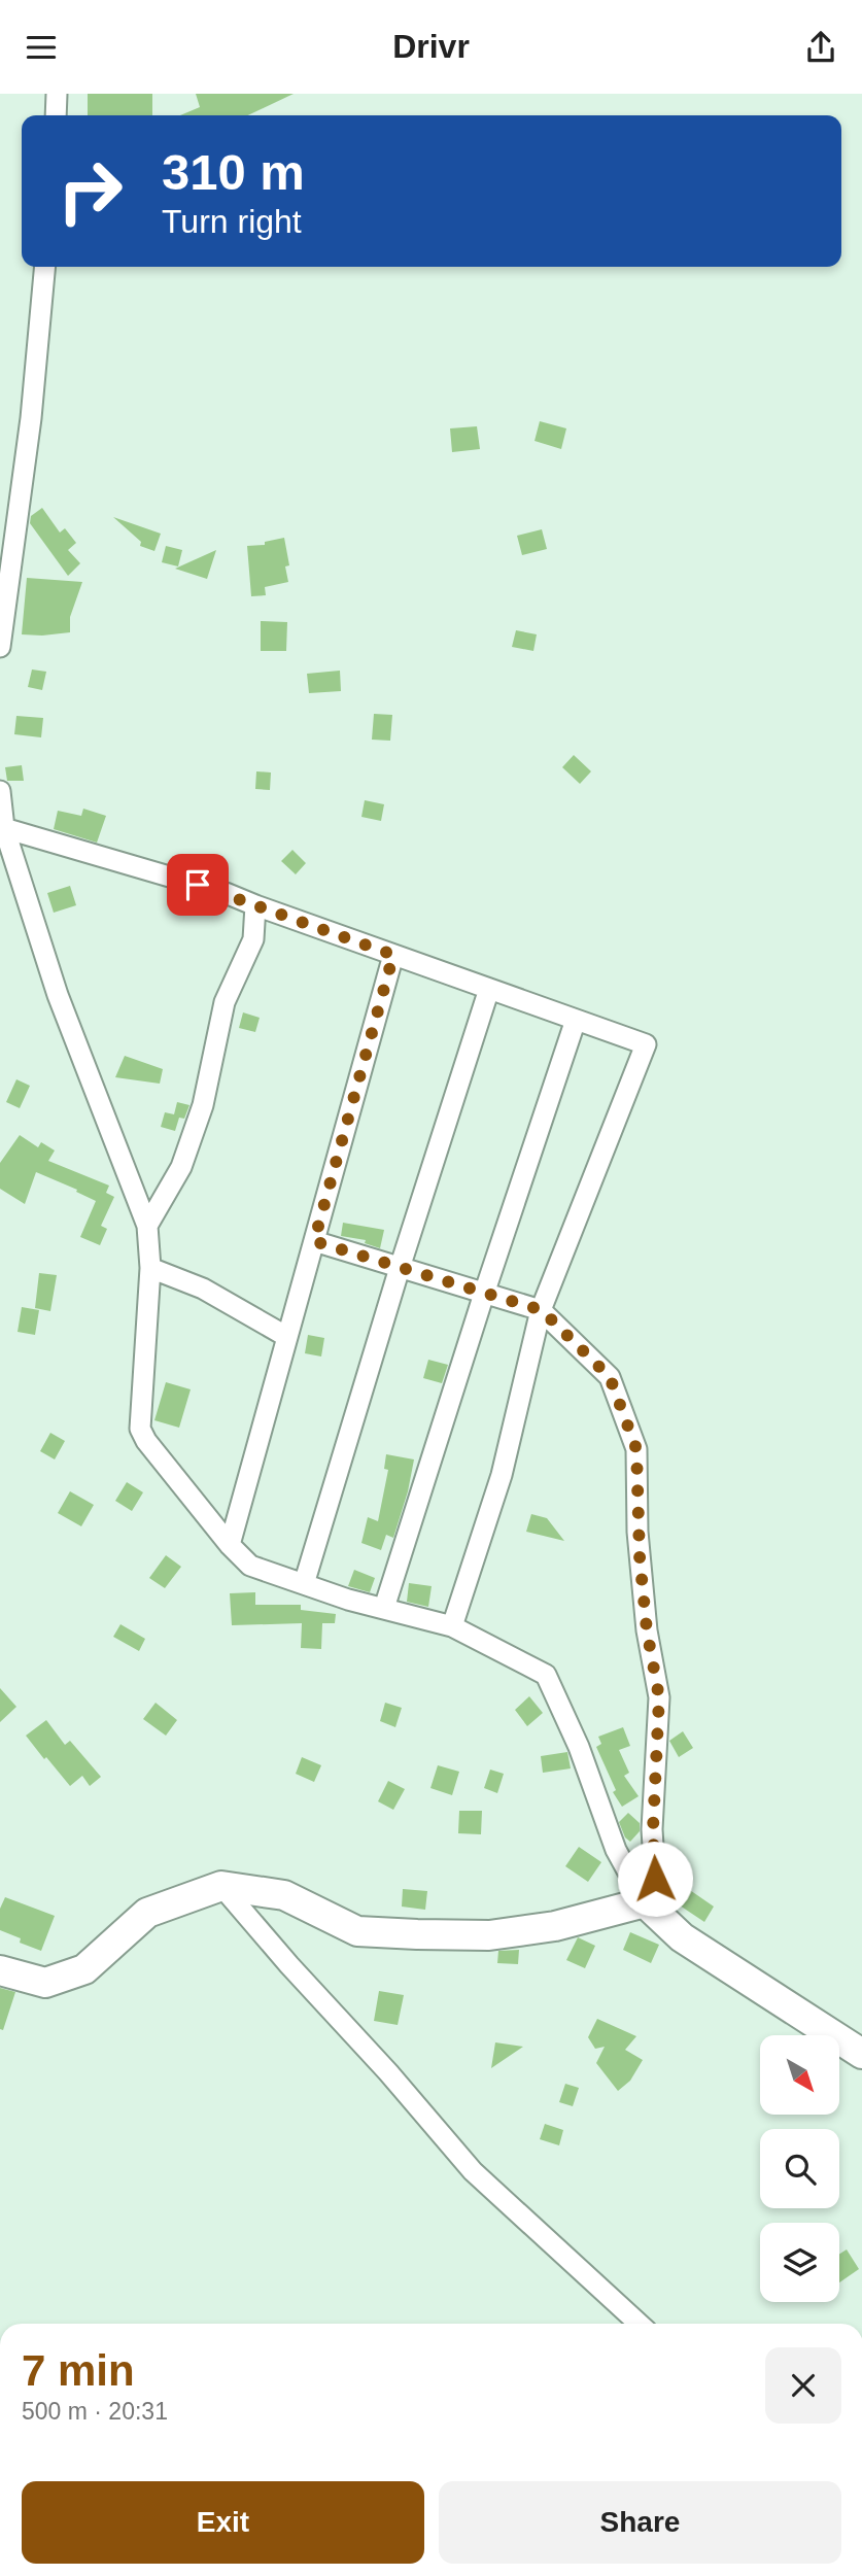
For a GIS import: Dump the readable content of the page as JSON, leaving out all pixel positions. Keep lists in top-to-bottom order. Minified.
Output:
{"north":"bottom right","page":{"header":"Drivr","turn":["310 m","Turn right"],"heading":["7 min","500 m · 20:31"],"buttons":["Exit","Share"]}}
